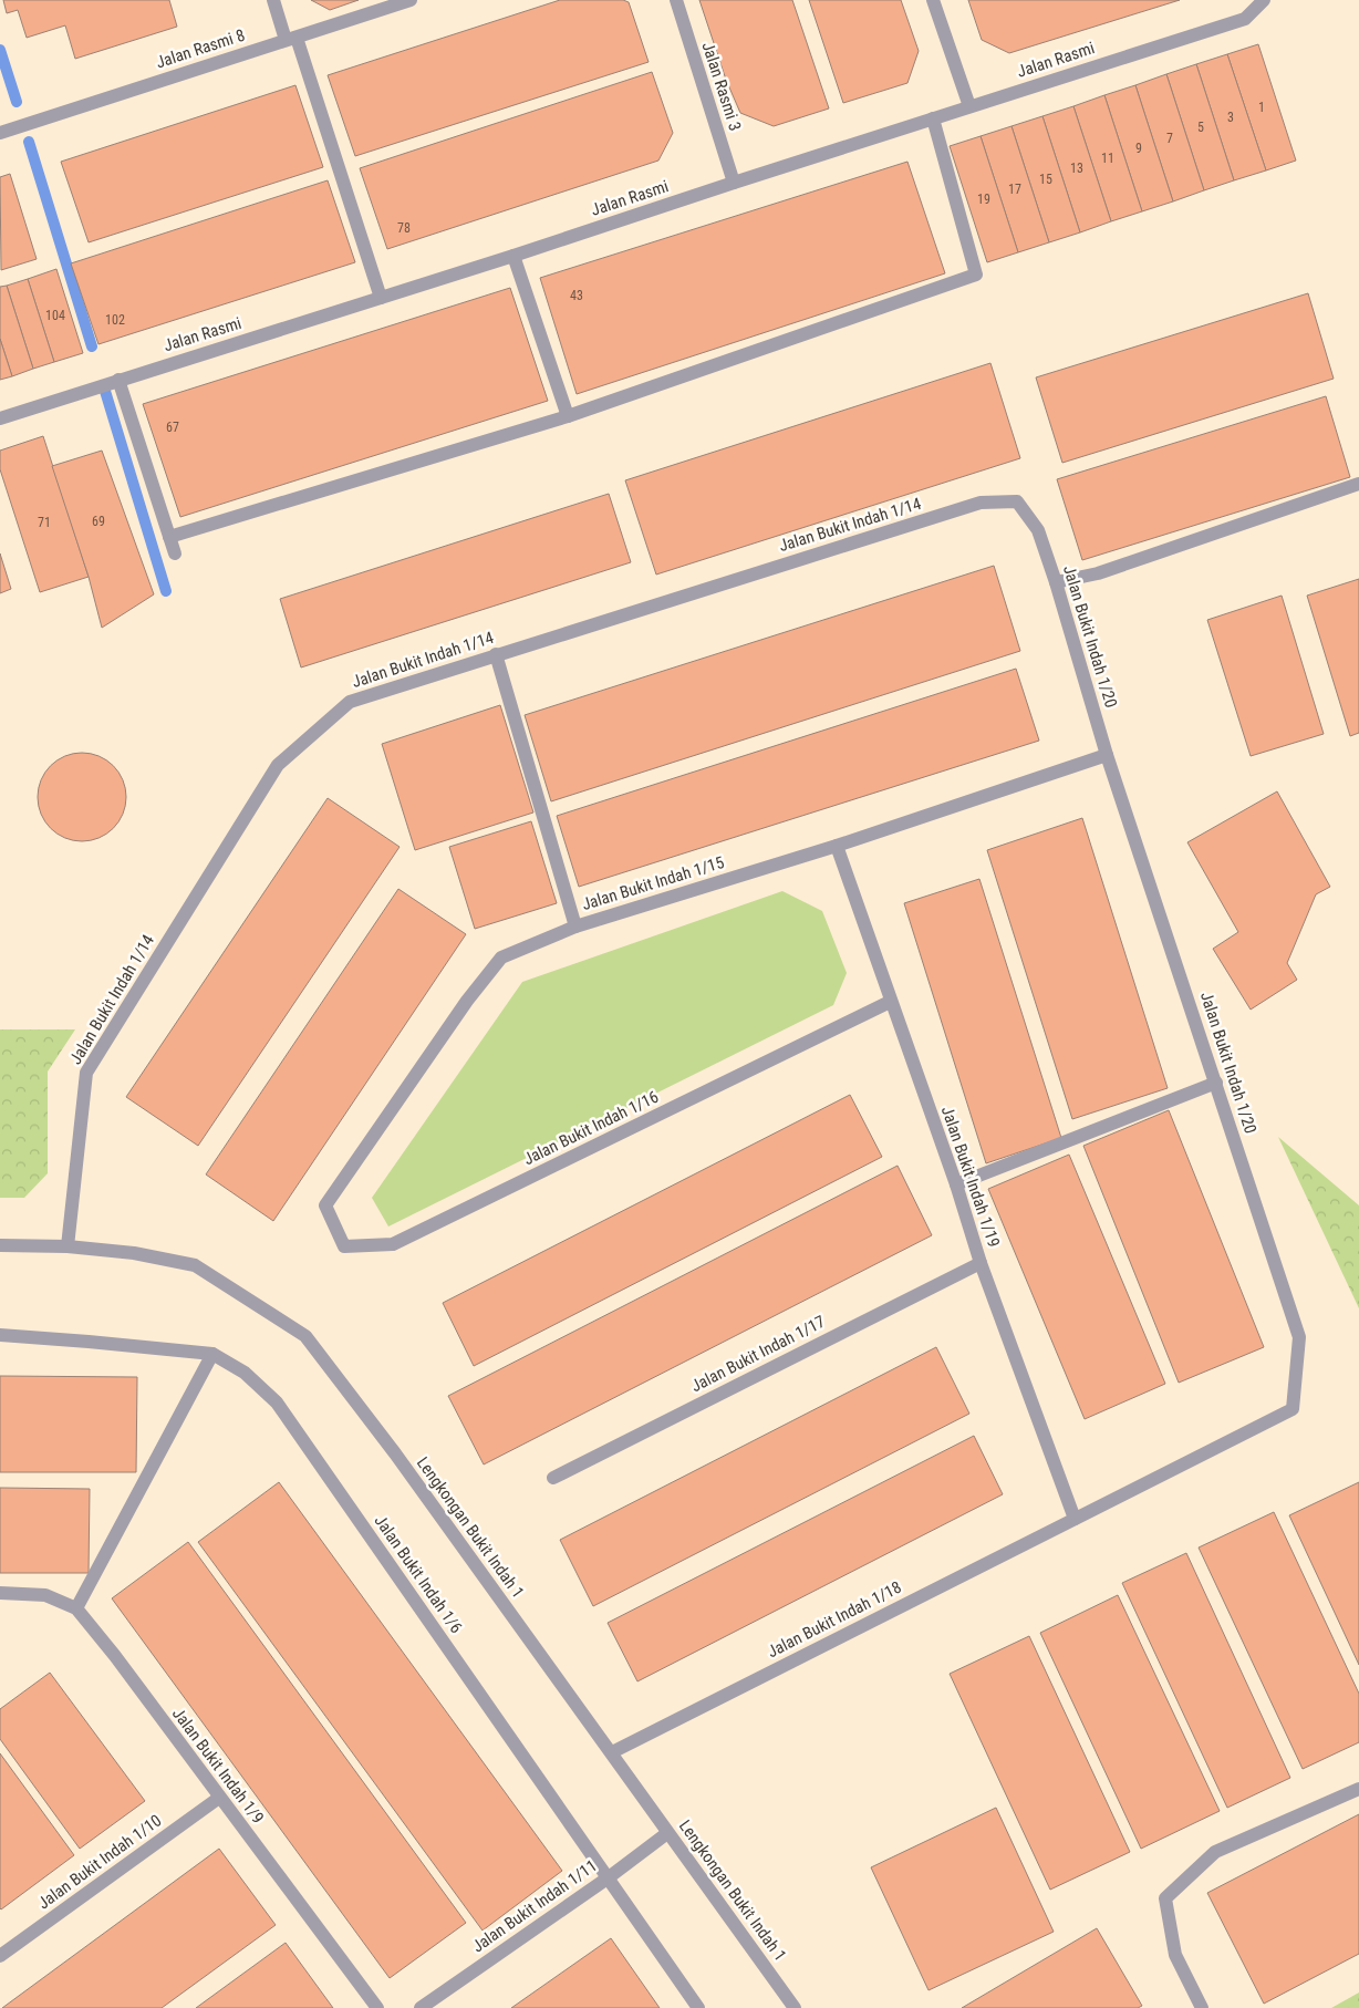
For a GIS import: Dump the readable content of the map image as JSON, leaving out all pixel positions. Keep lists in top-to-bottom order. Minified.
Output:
{"streets":{"street":["Jalan Rasmi 8","Jalan Rasmi","Jalan Rasmi 3","Jalan Bukit Indah 1/14","Jalan Bukit Indah 1/20","Jalan Bukit Indah 1/15","Jalan Bukit Indah 1/16","Jalan Bukit Indah 1/19","Jalan Bukit Indah 1/17","Lengkongan Bukit Indah 1","Jalan Bukit Indah 1/6","Jalan Bukit Indah 1/18","Jalan Bukit Indah 1/9","Jalan Bukit Indah 1/10","Jalan Bukit Indah 1/11"]},"crossings":[["Jalan Rasmi","Jalan Rasmi 3"],["Jalan Bukit Indah 1/14","Jalan Bukit Indah 1/20"],["Jalan Bukit Indah 1/14","Lengkongan Bukit Indah 1"],["Jalan Bukit Indah 1/20","Jalan Bukit Indah 1/15"],["Jalan Bukit Indah 1/20","Jalan Bukit Indah 1/19"],["Jalan Bukit Indah 1/20","Jalan Bukit Indah 1/18"],["Jalan Bukit Indah 1/15","Jalan Bukit Indah 1/16"],["Jalan Bukit Indah 1/15","Jalan Bukit Indah 1/19"],["Jalan Bukit Indah 1/16","Jalan Bukit Indah 1/19"],["Jalan Bukit Indah 1/19","Jalan Bukit Indah 1/17"],["Jalan Bukit Indah 1/19","Jalan Bukit Indah 1/18"],["Lengkongan Bukit Indah 1","Jalan Bukit Indah 1/18"],["Lengkongan Bukit Indah 1","Jalan Bukit Indah 1/11"],["Jalan Bukit Indah 1/6","Jalan Bukit Indah 1/11"],["Jalan Bukit Indah 1/9","Jalan Bukit Indah 1/10"]],"house_numbers":["1","3","5","7","9","11","13","15","17","19","78","43","104","102","67","69","71"]}
